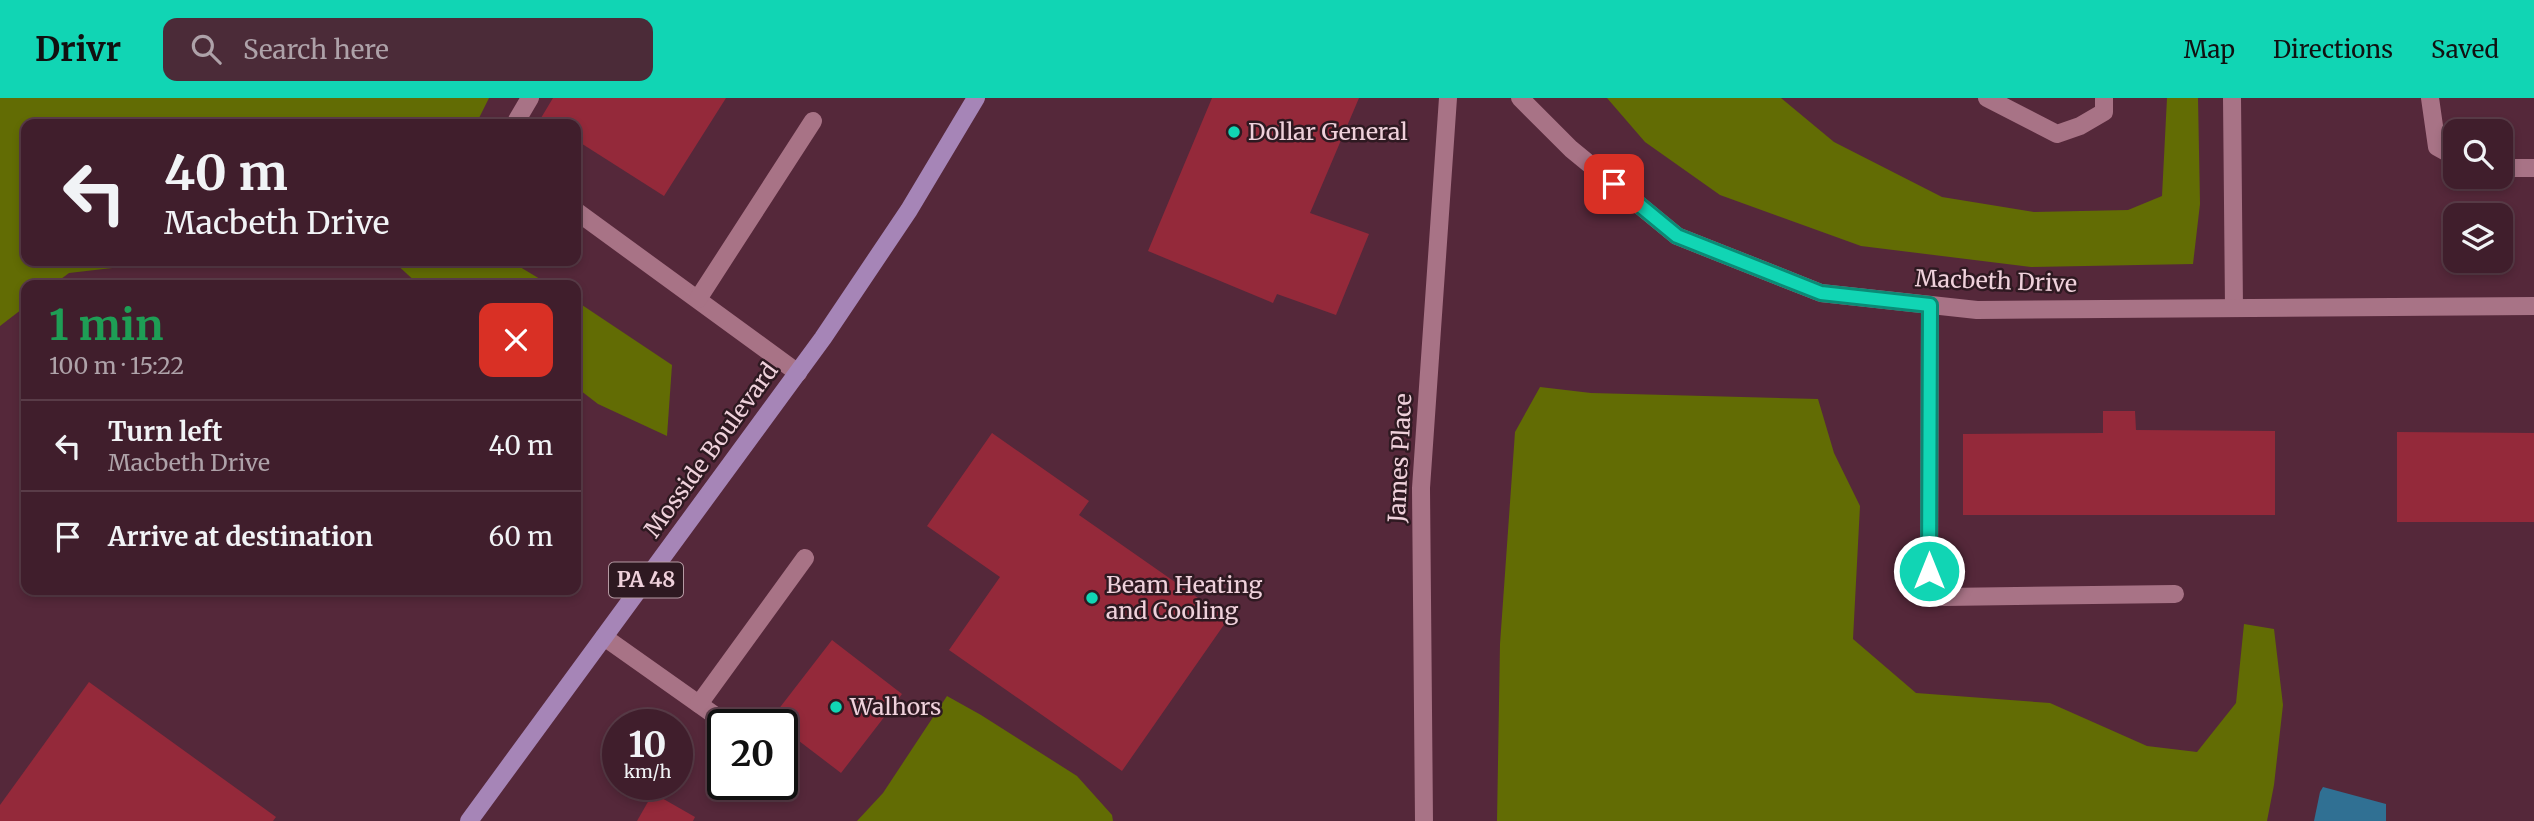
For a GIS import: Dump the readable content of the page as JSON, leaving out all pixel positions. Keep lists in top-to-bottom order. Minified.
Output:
{"streets":{"main road":["Mosside Boulevard","PA 48"],"street":["Macbeth Drive","James Place"]},"places":["Dollar General","Beam Heating and Cooling","Walhors"],"page":{"header":"Drivr","search":"Search here","nav":["Map","Directions","Saved"],"turn":["40 m","Macbeth Drive"],"heading":["1 min","100 m · 15:22"],"list":[{"name":"Turn left","note":"Macbeth Drive","value":"40 m"},{"name":"Arrive at destination","value":"60 m"}],"speed":"10 km/h","limit":"20"}}
